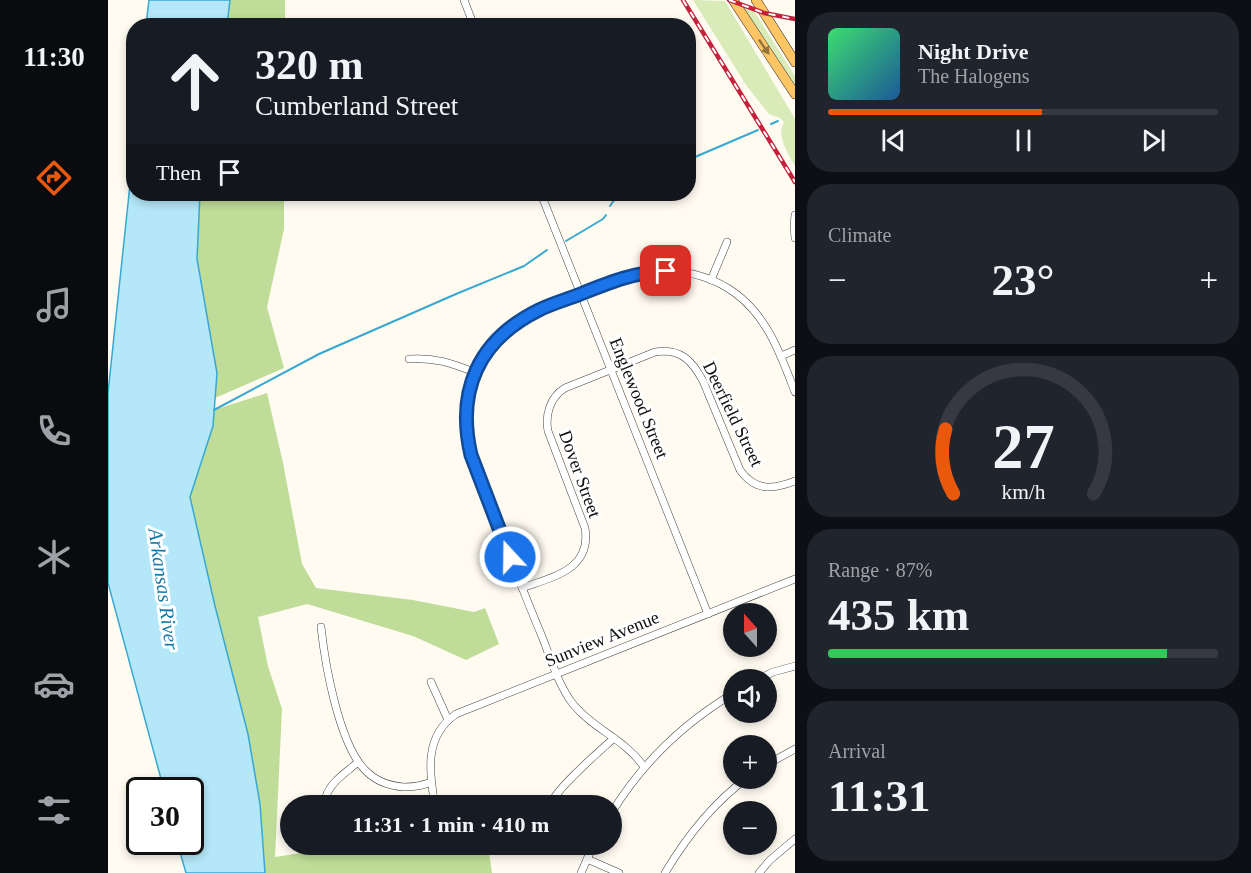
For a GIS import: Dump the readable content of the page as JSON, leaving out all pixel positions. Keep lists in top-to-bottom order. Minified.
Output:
{"streets":{"street":["Englewood Street","Deerfield Street","Dover Street","Sunview Avenue"]},"crossings":[["Englewood Street","Deerfield Street"],["Englewood Street","Dover Street"],["Englewood Street","Sunview Avenue"],["Deerfield Street","Dover Street"]],"water":["Arkansas River"],"north":"top","page":{"tabs":"11:30","turn":["320 m","Cumberland Street"],"song":["Night Drive","The Halogens"],"then":"Then","tile":["Climate",["Range · 87%","435 km"],["Arrival","11:31"]],"heat":["−","23°","+"],"map_buttons":["+","−"],"limit":"30","trip":"11:31 · 1 min · 410 m","gauge":["27","km/h"]}}
